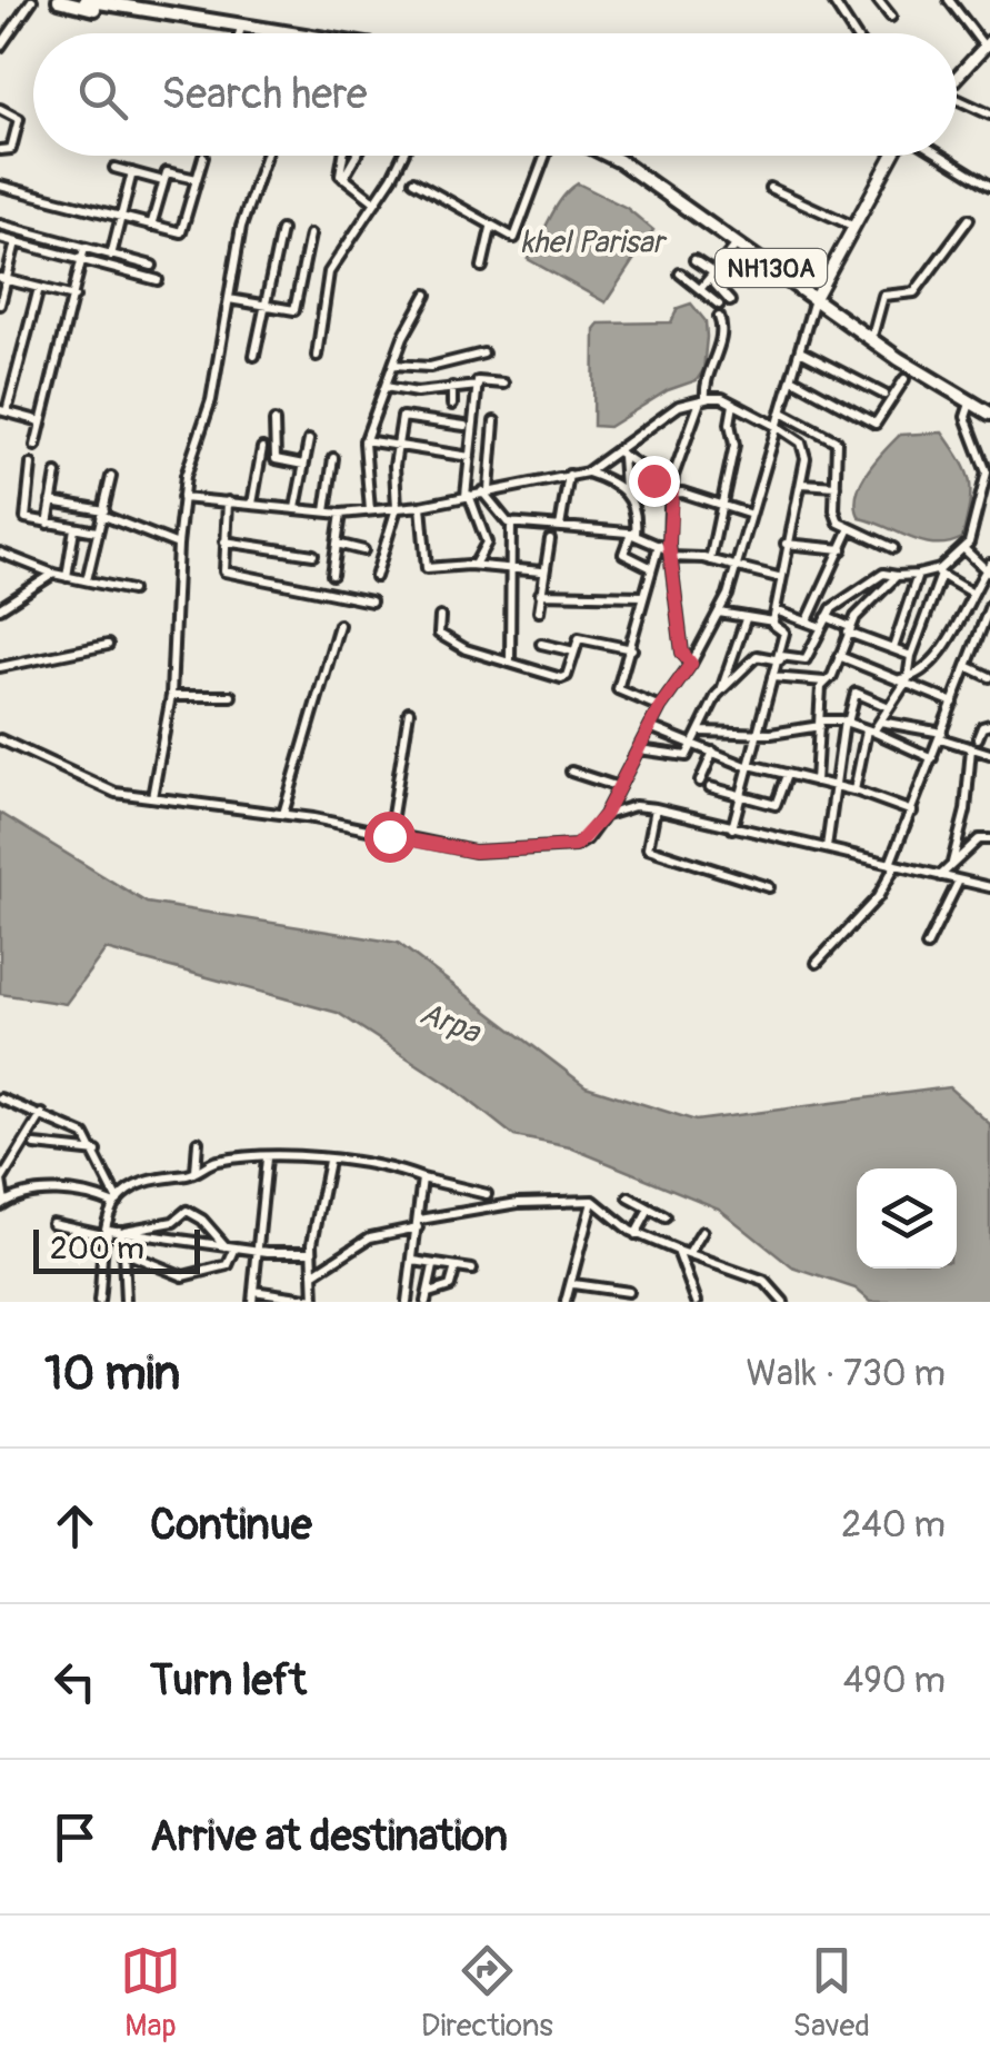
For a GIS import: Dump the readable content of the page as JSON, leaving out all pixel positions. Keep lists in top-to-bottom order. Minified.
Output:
{"streets":{"highway":["NH130A"]},"water":["khel Parisar","Arpa"],"scale_bar":"200 m","page":{"search":"Search here","scale":"200 m","heading":["10 min","Walk · 730 m"],"list":[["Continue","240 m"],["Turn left","490 m"],"Arrive at destination"],"nav":["Map","Directions","Saved"]}}
